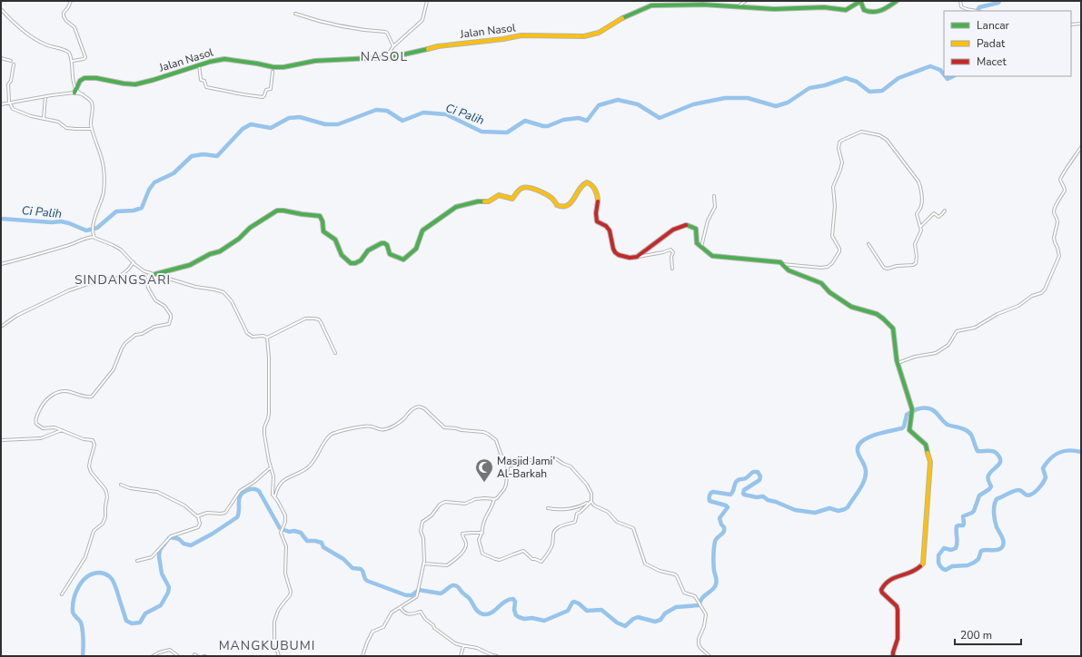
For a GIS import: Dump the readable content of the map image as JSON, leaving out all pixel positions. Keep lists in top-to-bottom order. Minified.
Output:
{"streets":{"street":["Jalan Nasol"]},"districts":["NASOL","SINDANGSARI","MANGKUBUMI"],"water":["Ci Palih"],"places":{"mosque":["Masjid Jami' Al-Barkah"]},"legend":["Lancar","Padat","Macet"],"scale_bar":"200 m"}
